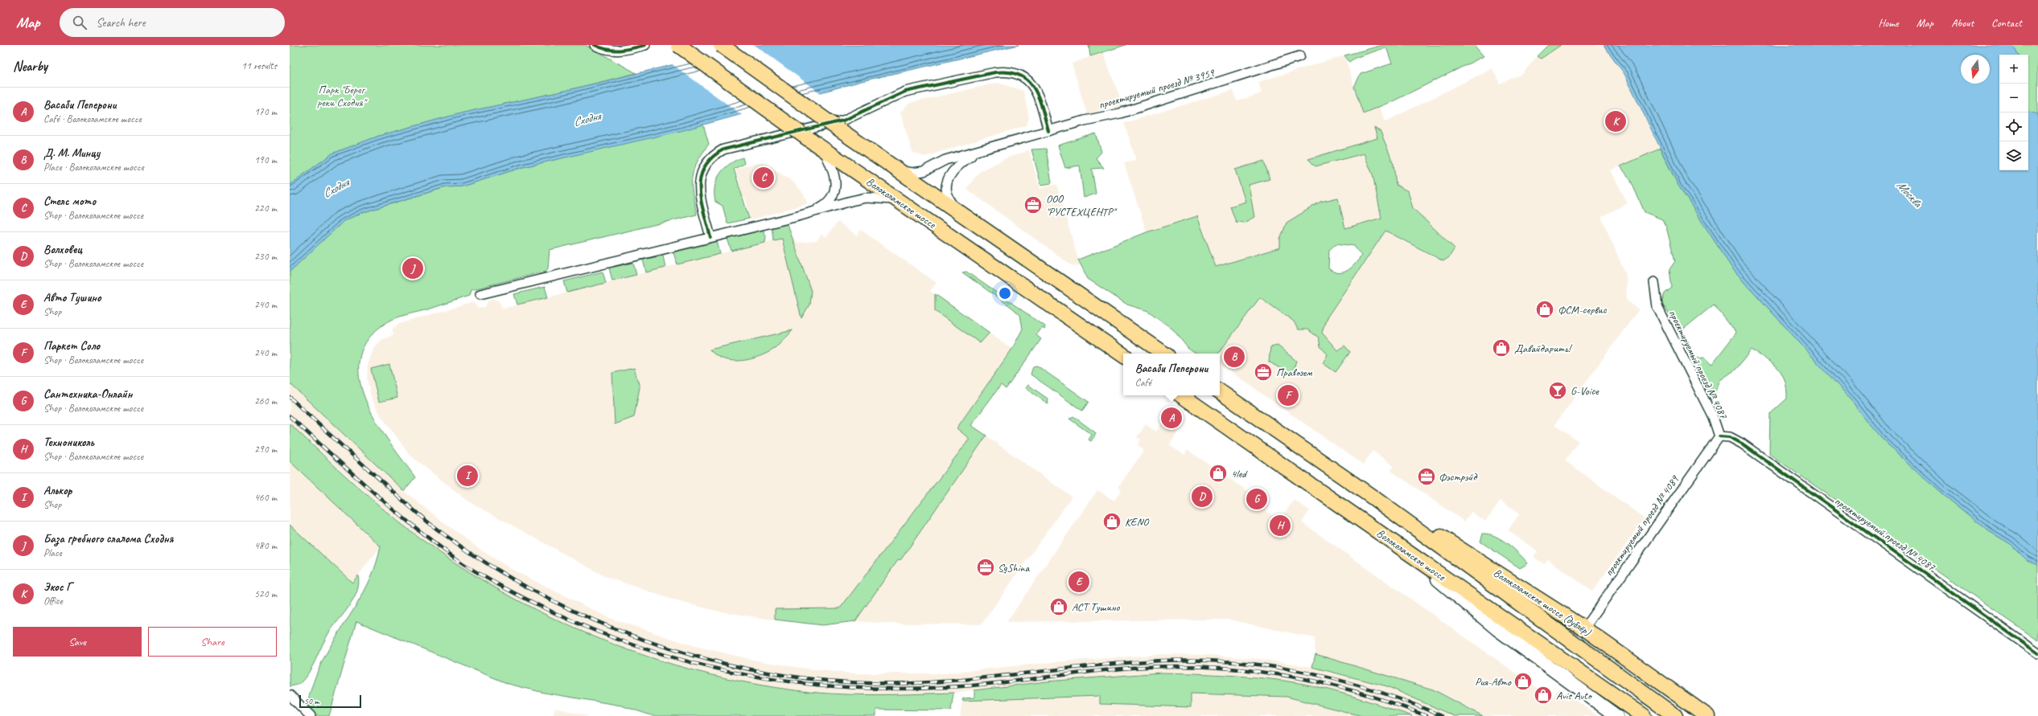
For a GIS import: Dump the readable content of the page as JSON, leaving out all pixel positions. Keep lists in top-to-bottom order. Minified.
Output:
{"streets":{"main road":["Волоколамское шоссе","Волоколамское шоссе (дублёр)"],"street":["проектируемый проезд № 3959","проектируемый проезд № 4087","проектируемый проезд № 4089"]},"crossings":[["Волоколамское шоссе","Волоколамское шоссе (дублёр)"],["проектируемый проезд № 4087","проектируемый проезд № 4089"],["проектируемый проезд № 4089","Волоколамское шоссе (дублёр)"]],"water":["Сходня","Москва"],"parks":["Парк \"Берег реки Сходня\""],"places":{"office":["ООО \"РУСТЕХЦЕНТР\"","Правозем","Фэстрэйд","SgShina"],"shop":["ФСМ-сервис","Давайдарить!","4led","KENO","АСТ Тушино","Рия-Авто","Avis Avto"],"bar":["G-Voice"]},"scale_bar":"50 m","north":"bottom","page":{"header":"Map","search":"Search here","nav":["Home","Map","About","Contact"],"heading":["Nearby","11 results"],"map_buttons":["+","−"],"list":[{"mark":"A","name":"Васаби Пеперони","note":"Café · Волоколамское шоссе","value":"170 m"},{"mark":"B","name":"Д. М. Минцу","note":"Place · Волоколамское шоссе","value":"190 m"},{"mark":"C","name":"Стелс мото","note":"Shop · Волоколамское шоссе","value":"220 m"},{"mark":"D","name":"Волховец","note":"Shop · Волоколамское шоссе","value":"230 m"},{"mark":"E","name":"Авто Тушино","note":"Shop","value":"240 m"},{"mark":"F","name":"Паркет Соло","note":"Shop · Волоколамское шоссе","value":"240 m"},{"mark":"G","name":"Сантехника-Онлайн","note":"Shop · Волоколамское шоссе","value":"260 m"},{"mark":"H","name":"Технониколь","note":"Shop · Волоколамское шоссе","value":"290 m"},{"mark":"I","name":"Алькор","note":"Shop","value":"460 m"},{"mark":"J","name":"База гребного слалома Сходня","note":"Place","value":"480 m"},{"mark":"K","name":"Экос Г","note":"Office","value":"520 m"}],"pins":["K","C","J","B","F","A","I","D","G","H","E"],"popup":["Васаби Пеперони","Café"],"buttons":["Save","Share"],"scale":"50 m"}}
